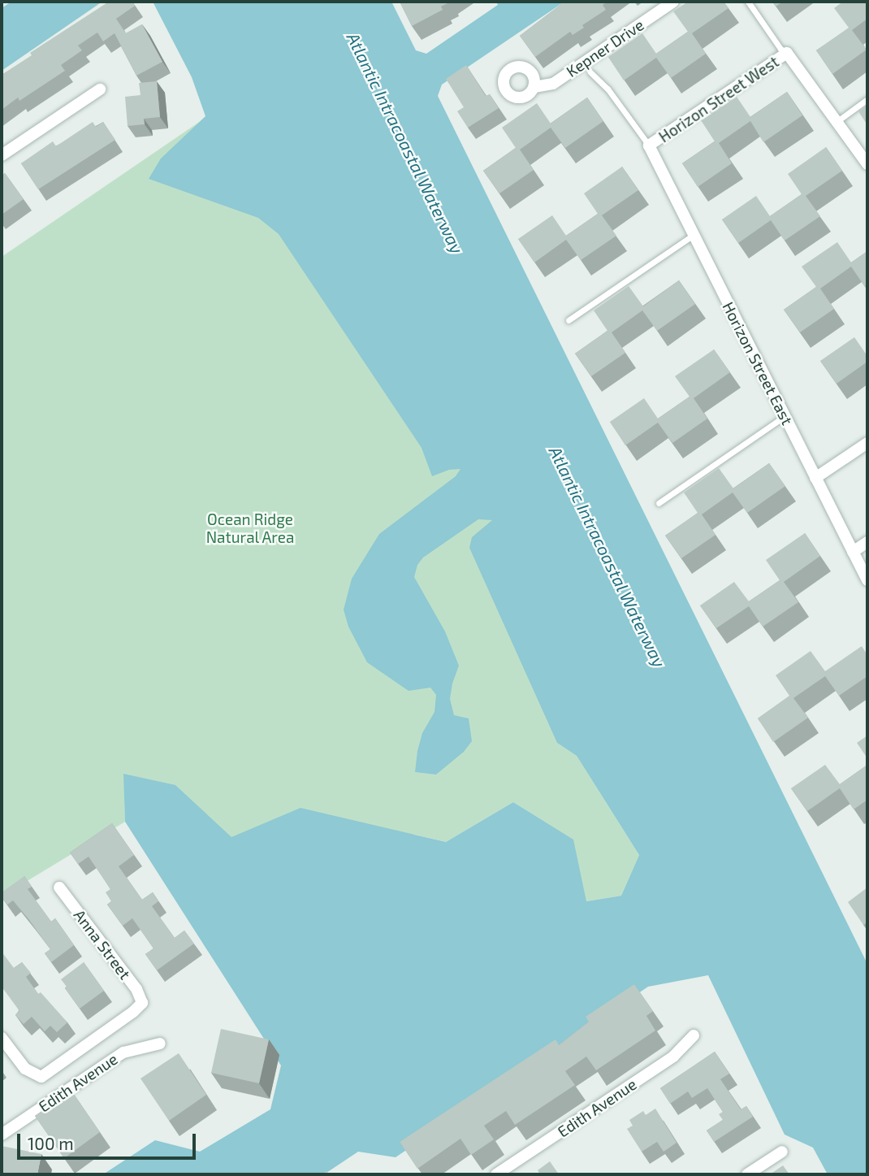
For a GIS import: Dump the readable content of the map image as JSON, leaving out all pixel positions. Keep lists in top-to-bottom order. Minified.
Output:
{"streets":{"street":["Kepner Drive","Horizon Street West","Horizon Street East","Anna Street","Edith Avenue"]},"crossings":[["Horizon Street West","Horizon Street East"]],"water":["Atlantic Intracoastal Waterway"],"parks":["Ocean Ridge Natural Area"],"scale_bar":"100 m"}
